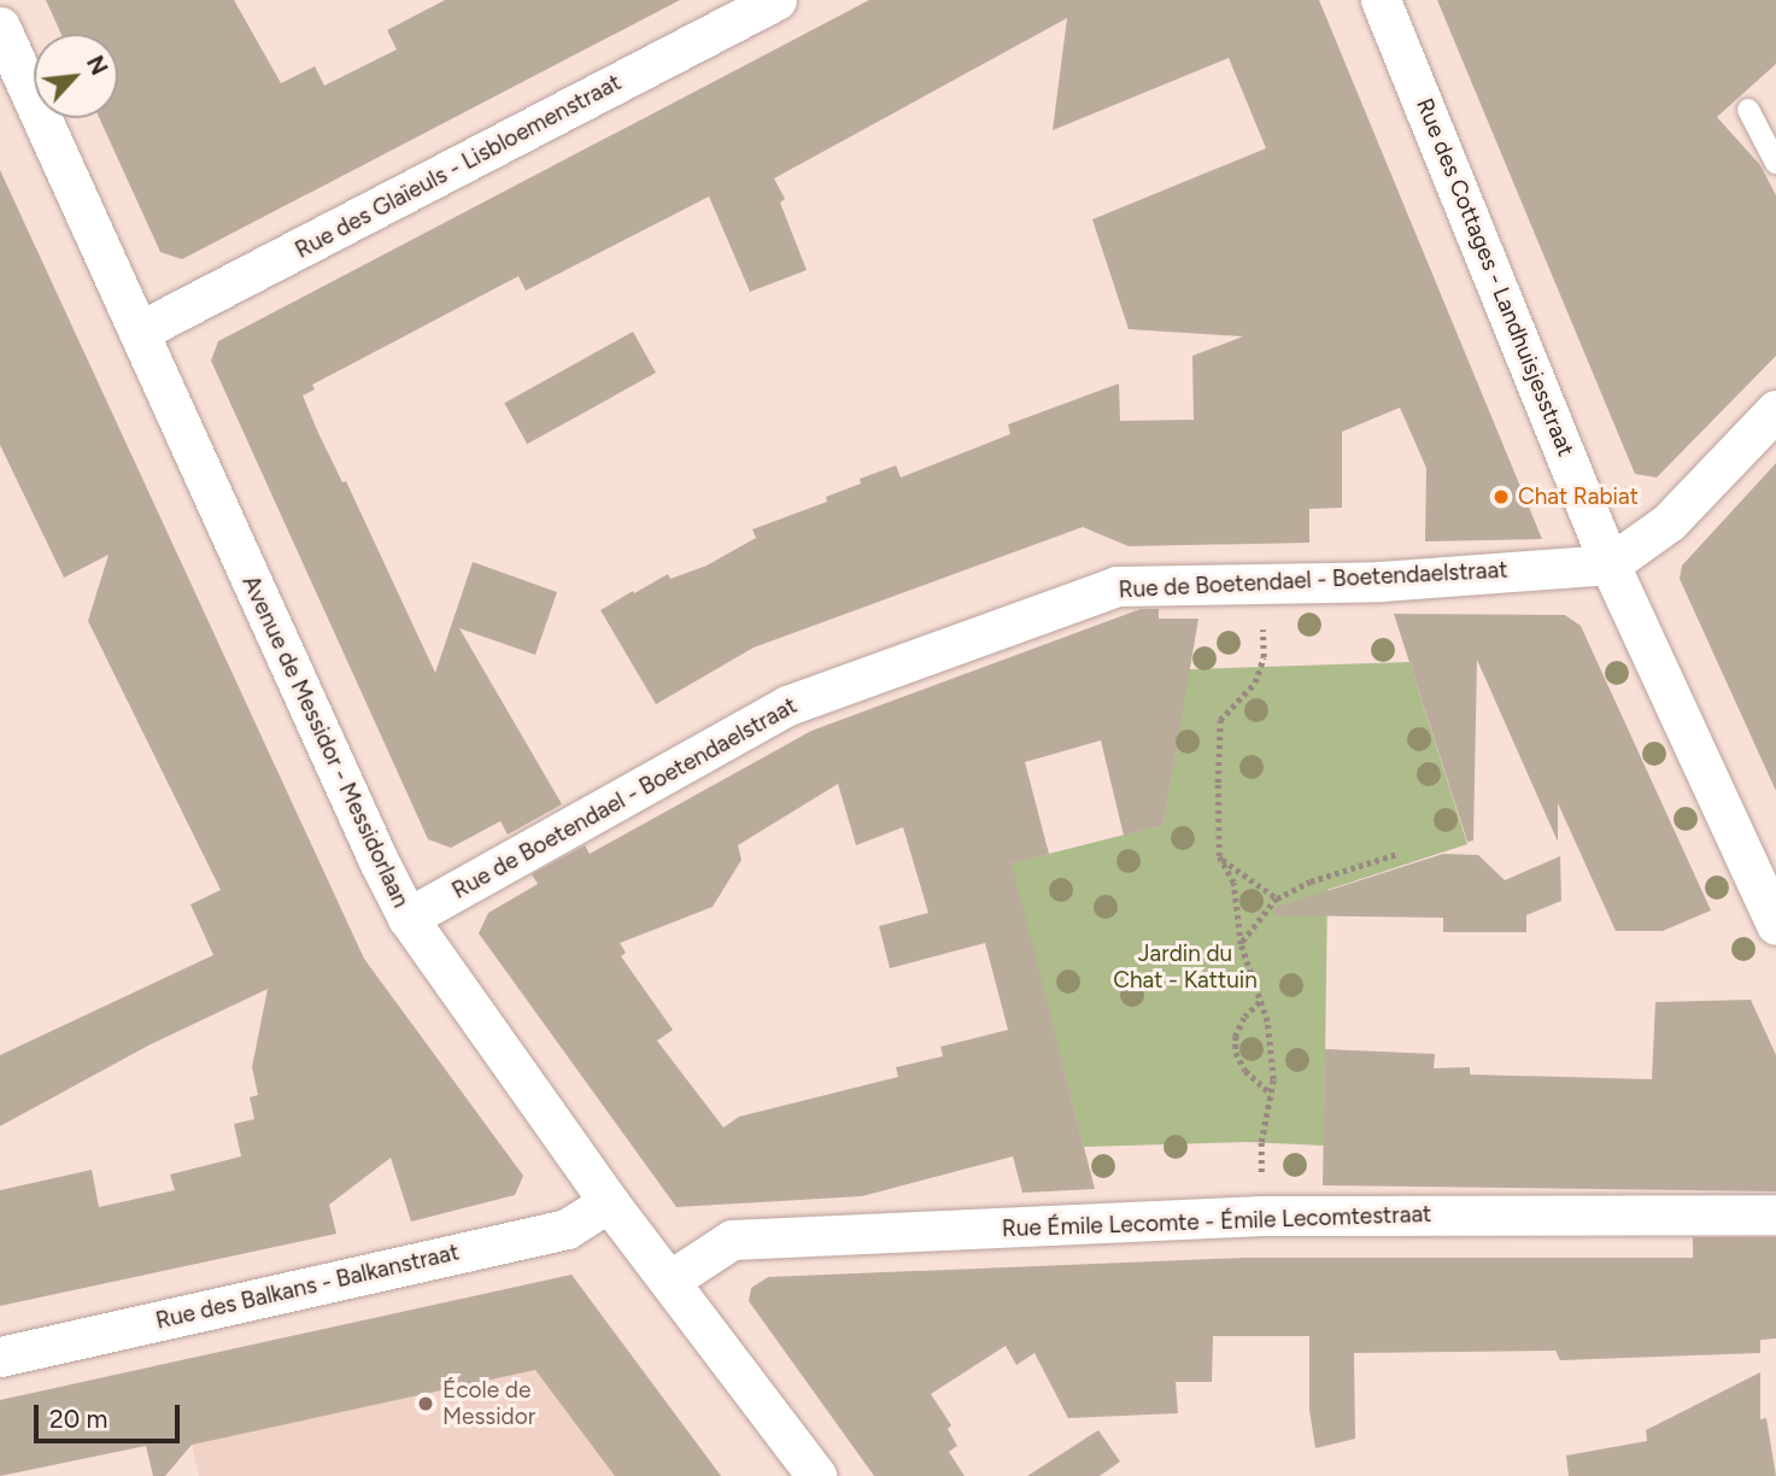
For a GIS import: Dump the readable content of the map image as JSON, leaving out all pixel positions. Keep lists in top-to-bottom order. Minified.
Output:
{"streets":{"street":["Rue des Glaïeuls - Lisbloemenstraat","Rue des Cottages - Landhuisjesstraat","Rue de Boetendael - Boetendaelstraat","Avenue de Messidor - Messidorlaan","Rue Émile Lecomte - Émile Lecomtestraat","Rue des Balkans - Balkanstraat"]},"crossings":[["Rue des Glaïeuls - Lisbloemenstraat","Avenue de Messidor - Messidorlaan"],["Rue des Cottages - Landhuisjesstraat","Rue de Boetendael - Boetendaelstraat"],["Rue de Boetendael - Boetendaelstraat","Avenue de Messidor - Messidorlaan"],["Avenue de Messidor - Messidorlaan","Rue Émile Lecomte - Émile Lecomtestraat"],["Avenue de Messidor - Messidorlaan","Rue des Balkans - Balkanstraat"]],"parks":["Jardin du Chat - Kattuin"],"places":["Chat Rabiat","École de Messidor"],"scale_bar":"20 m","north":"top right"}
